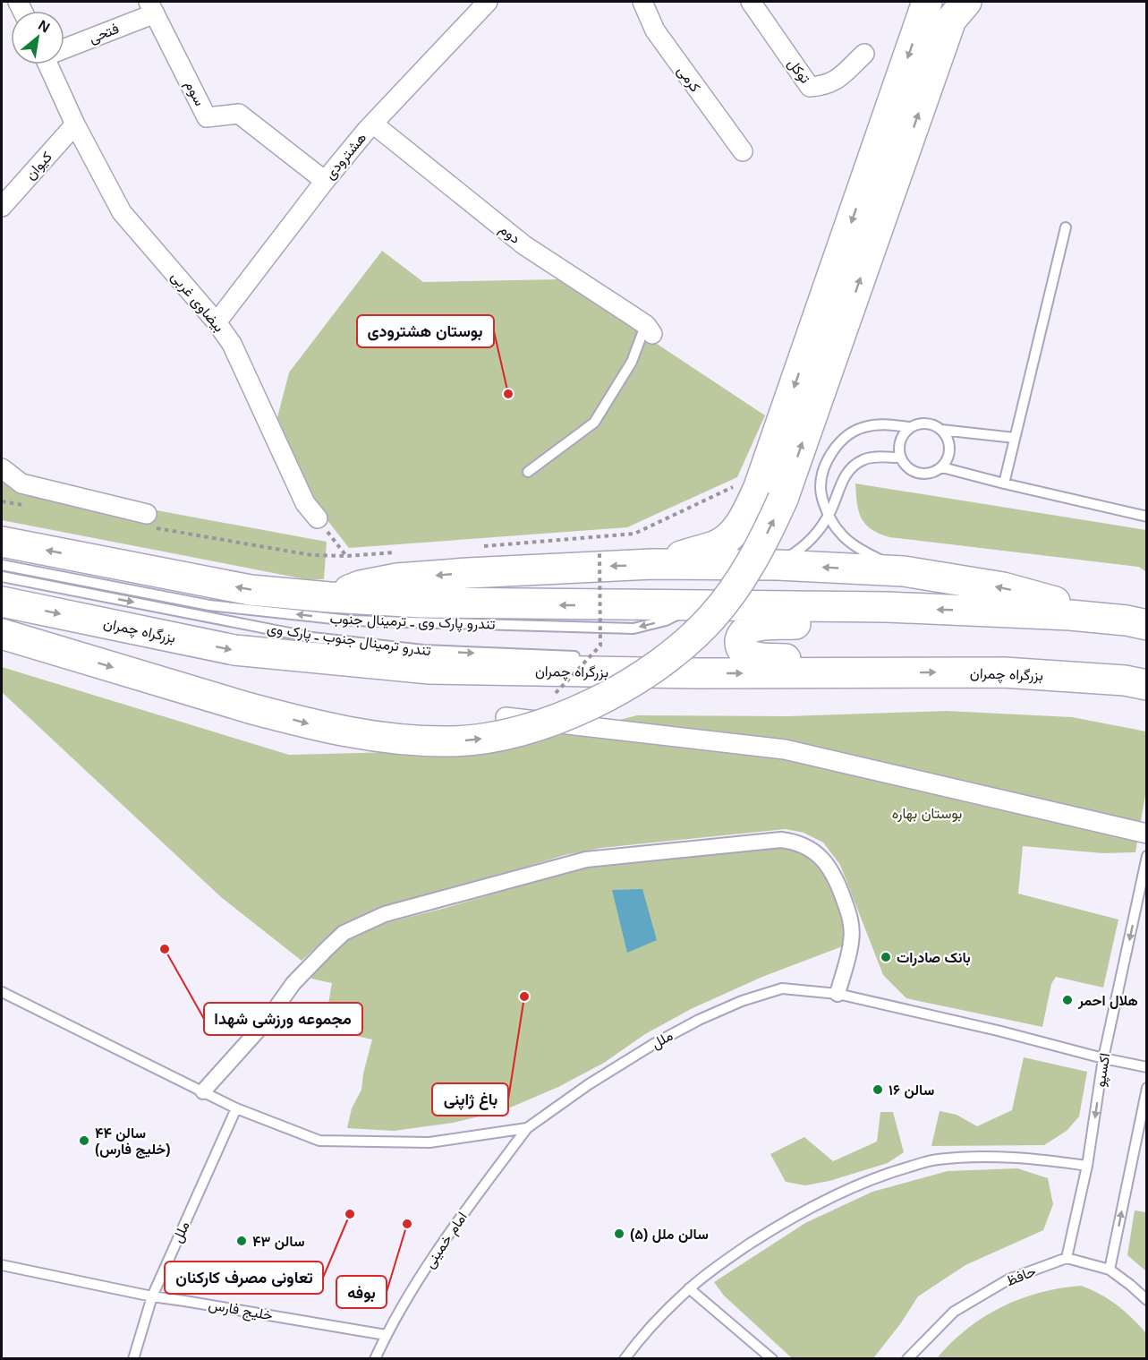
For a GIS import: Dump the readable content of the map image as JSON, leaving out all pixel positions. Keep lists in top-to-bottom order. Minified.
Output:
{"streets":{"highway":["بزرگراه چمران"],"street":["فتحی","توکل","کرمی","سوم","هشترودی","کیوان","دوم","بیضاوی غربی"],"lane":["تندرو پارک وی ـ ترمینال جنوب","تندرو ترمینال جنوب ـ پارک وی","ملل","اکسپو","امام خمینی","حافظ","خلیج فارس"]},"crossings":[["فتحی","سوم"],["سوم","هشترودی"],["هشترودی","دوم"],["هشترودی","بیضاوی غربی"],["کیوان","بیضاوی غربی"],["ملل","اکسپو"],["ملل","امام خمینی"],["ملل","خلیج فارس"],["اکسپو","حافظ"],["امام خمینی","خلیج فارس"]],"one_way":["تندرو پارک وی ـ ترمینال جنوب","تندرو ترمینال جنوب ـ پارک وی","اکسپو"],"parks":["بوستان بهاره"],"places":["بوستان هشترودی","مجموعه ورزشی شهدا","بانک صادرات","باغ ژاپنی","هلال احمر","سالن ۱۶","سالن ۴۴ (خلیج فارس)","تعاونی مصرف کارکنان","بوفه","(۵) سالن ملل","سالن ۴۳"],"north":"top right"}
